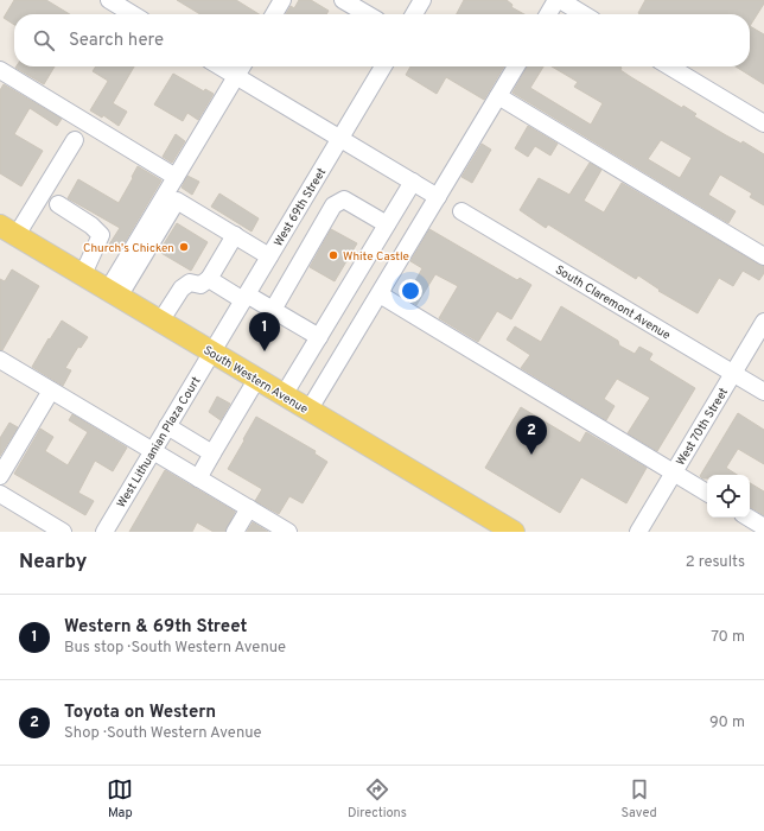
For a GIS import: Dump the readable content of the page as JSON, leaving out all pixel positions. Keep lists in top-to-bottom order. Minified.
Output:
{"streets":{"main road":["South Western Avenue"],"street":["West 69th Street","South Claremont Avenue","West 70th Street","West Lithuanian Plaza Court"]},"crossings":[["West 69th Street","South Western Avenue"],["West 69th Street","West Lithuanian Plaza Court"],["South Claremont Avenue","West 70th Street"],["South Western Avenue","West Lithuanian Plaza Court"]],"places":["Church's Chicken","White Castle"],"page":{"search":"Search here","pins":["1","2"],"heading":["Nearby","2 results"],"list":[{"mark":"1","name":"Western & 69th Street","note":"Bus stop · South Western Avenue","value":"70 m"},{"mark":"2","name":"Toyota on Western","note":"Shop · South Western Avenue","value":"90 m"}],"nav":["Map","Directions","Saved"]}}
